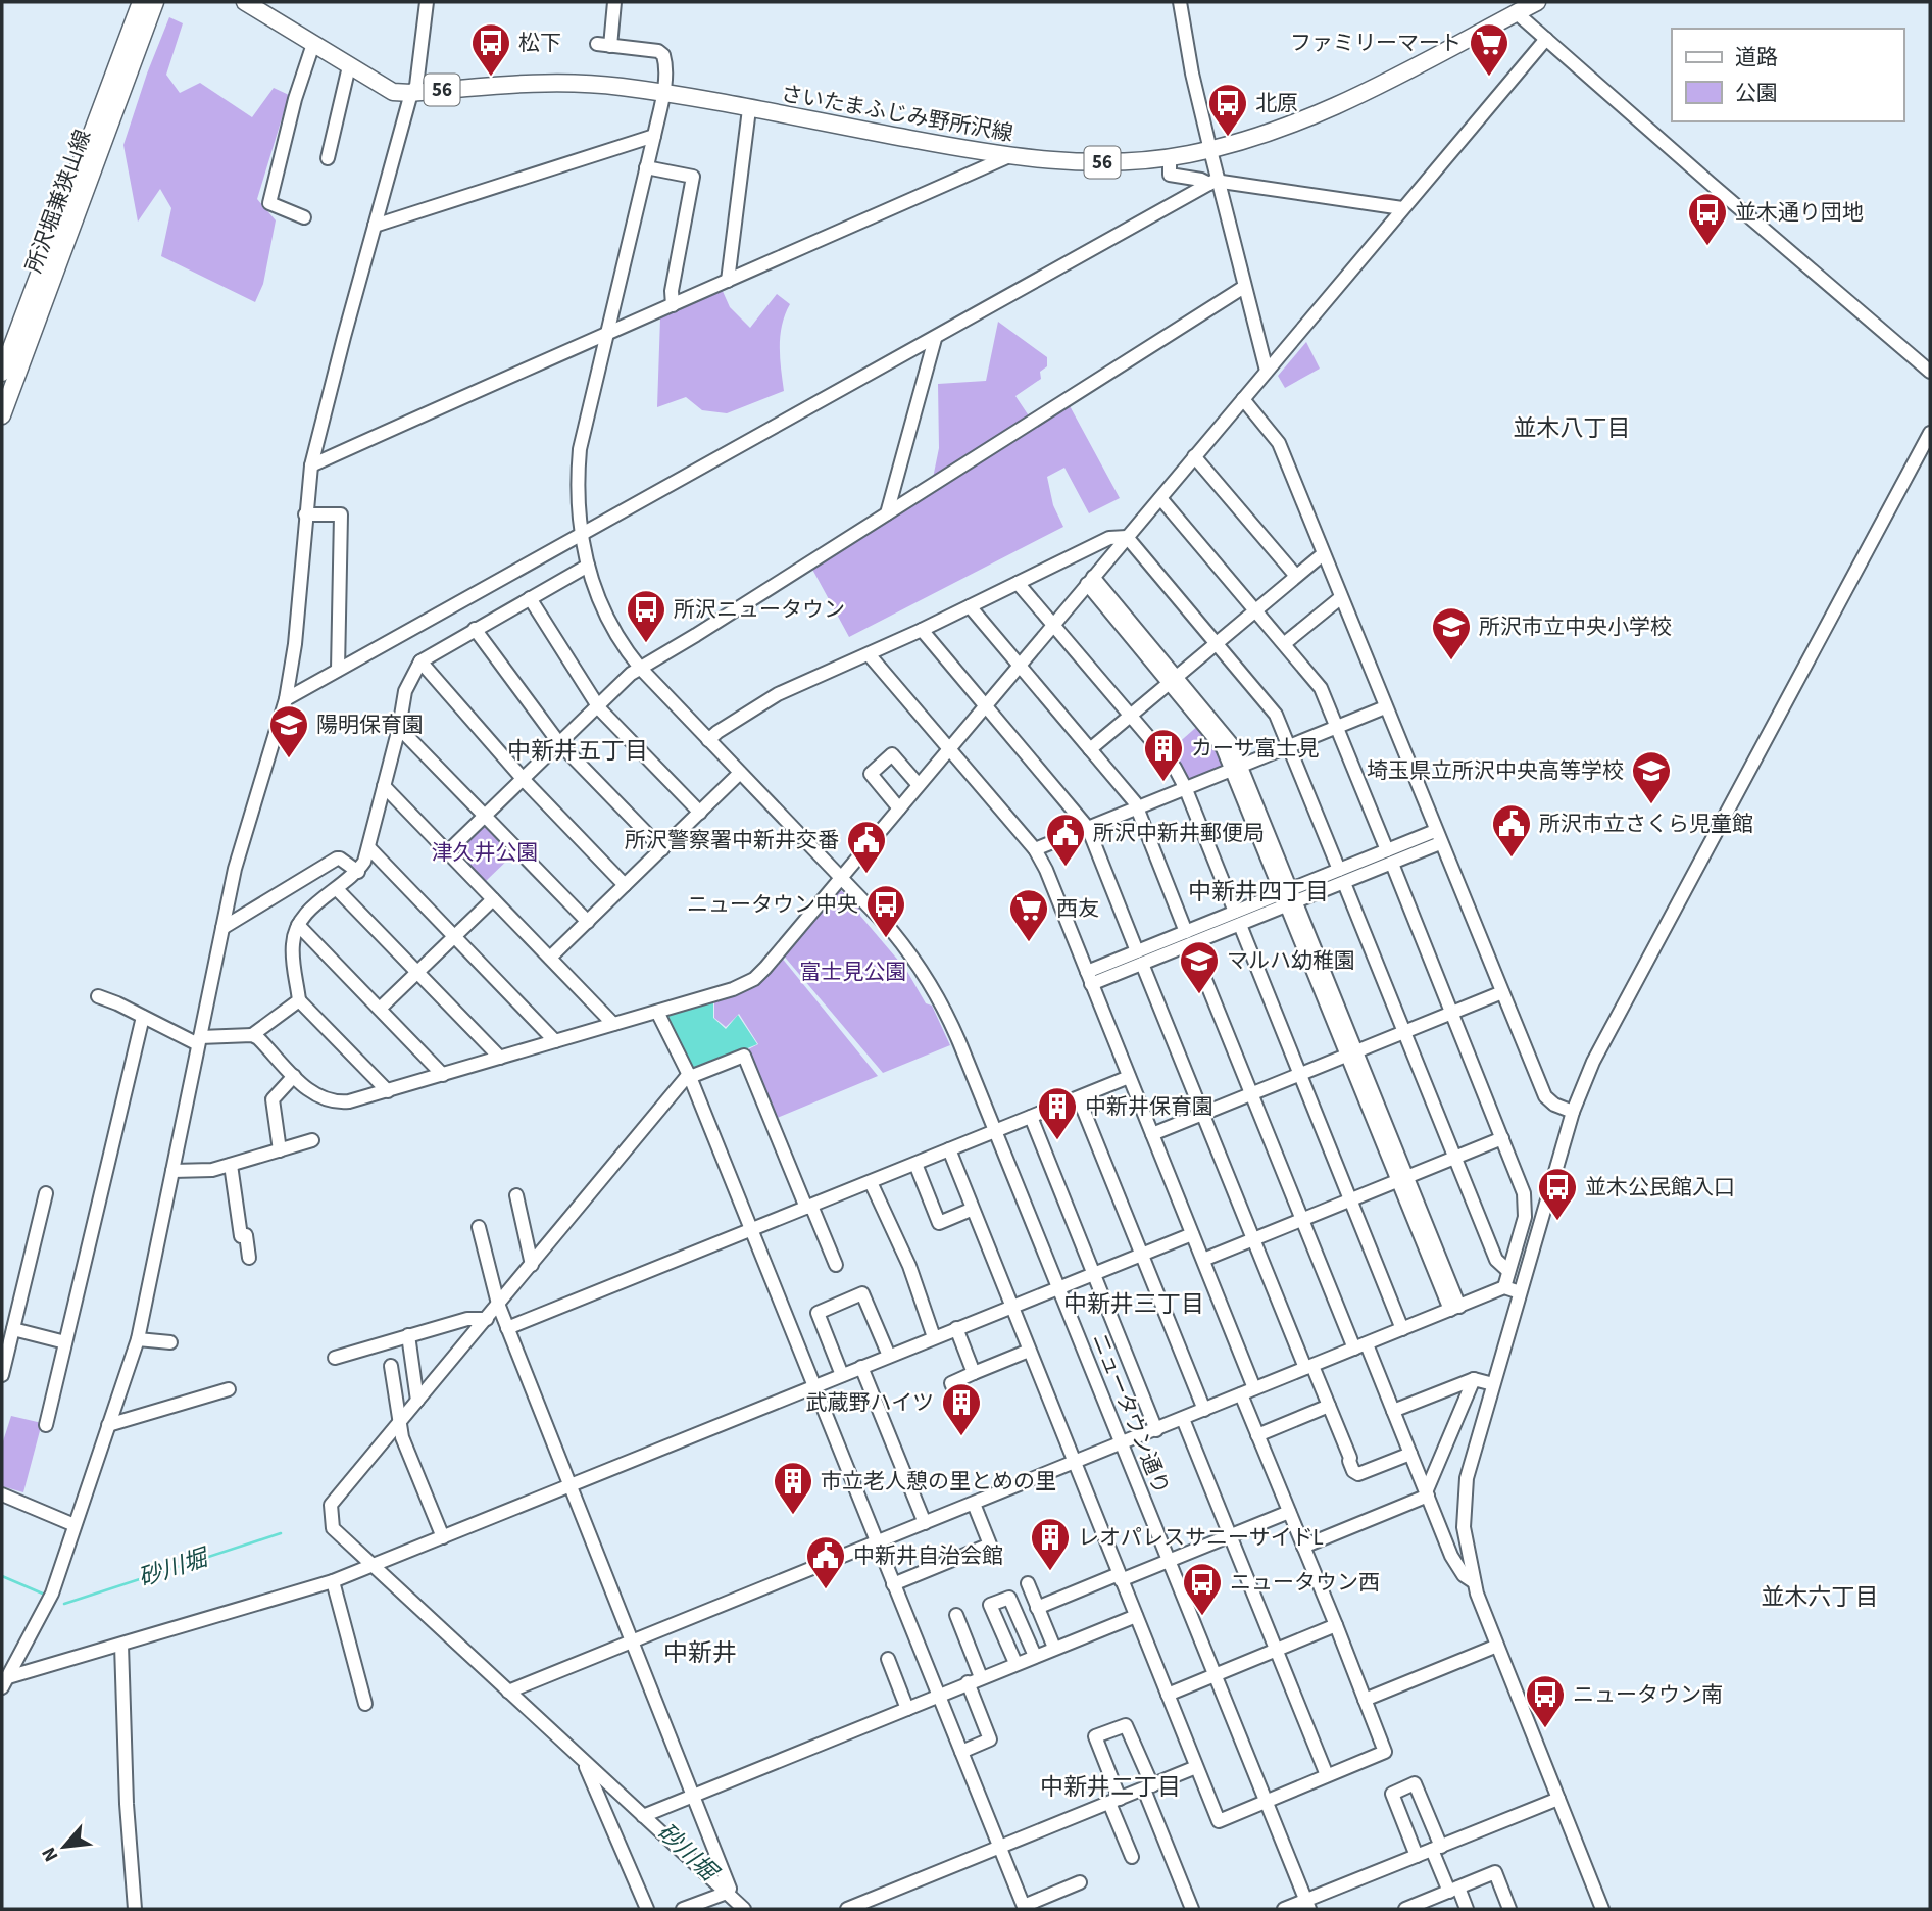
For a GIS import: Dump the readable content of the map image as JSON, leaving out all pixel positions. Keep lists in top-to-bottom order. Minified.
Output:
{"streets":{"main road":["56","さいたまふじみ野所沢線","所沢堀兼狭山線"],"street":["ニュータウン通り"]},"crossings":[["さいたまふじみ野所沢線","ニュータウン通り"]],"districts":["並木八丁目","中新井五丁目","中新井四丁目","中新井三丁目","並木六丁目","中新井","中新井二丁目"],"water":["砂川堀"],"parks":["津久井公園","富士見公園"],"places":{"bus stop":["松下","北原","並木通り団地","所沢ニュータウン","ニュータウン中央","並木公民館入口","ニュータウン西","ニュータウン南"],"supermarket":["ファミリーマート","西友"],"school or university":["所沢市立中央小学校","陽明保育園","埼玉県立所沢中央高等学校","マルハ幼稚園"],"building":["カーサ富士見","中新井保育園","武蔵野ハイツ","市立老人憩の里とめの里","レオパレスサニーサイドL"],"public building":["所沢市立さくら児童館","所沢中新井郵便局","所沢警察署中新井交番","中新井自治会館"]},"legend":["道路","公園"],"north":"bottom left"}
